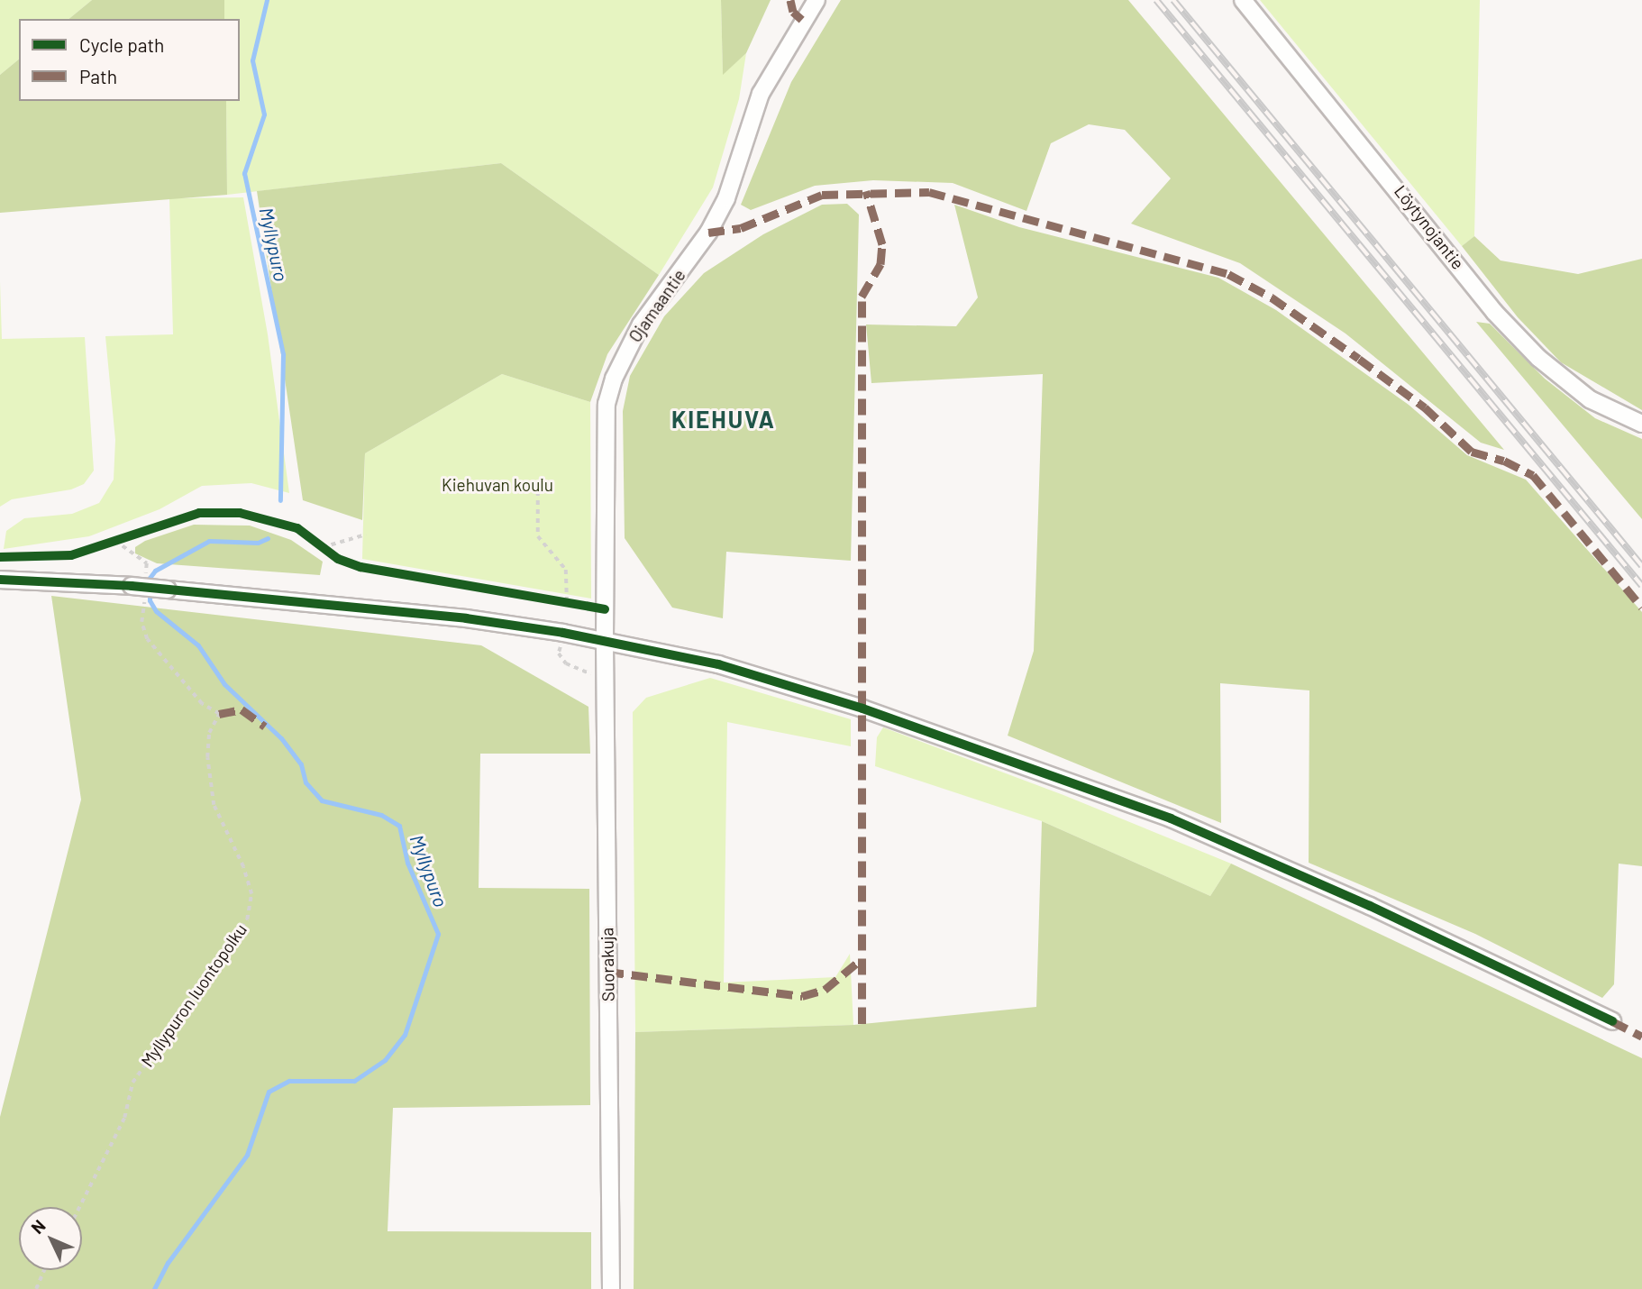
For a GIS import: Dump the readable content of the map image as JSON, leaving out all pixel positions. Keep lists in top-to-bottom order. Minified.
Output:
{"streets":{"street":["Löytynojantie","Ojamaantie","Suorakuja"],"path":["Myllypuron luontopolku"]},"crossings":[["Ojamaantie","Suorakuja"]],"districts":["KIEHUVA"],"water":["Myllypuro"],"parks":["Kiehuvan koulu"],"legend":["Cycle path","Path"],"north":"top left"}
